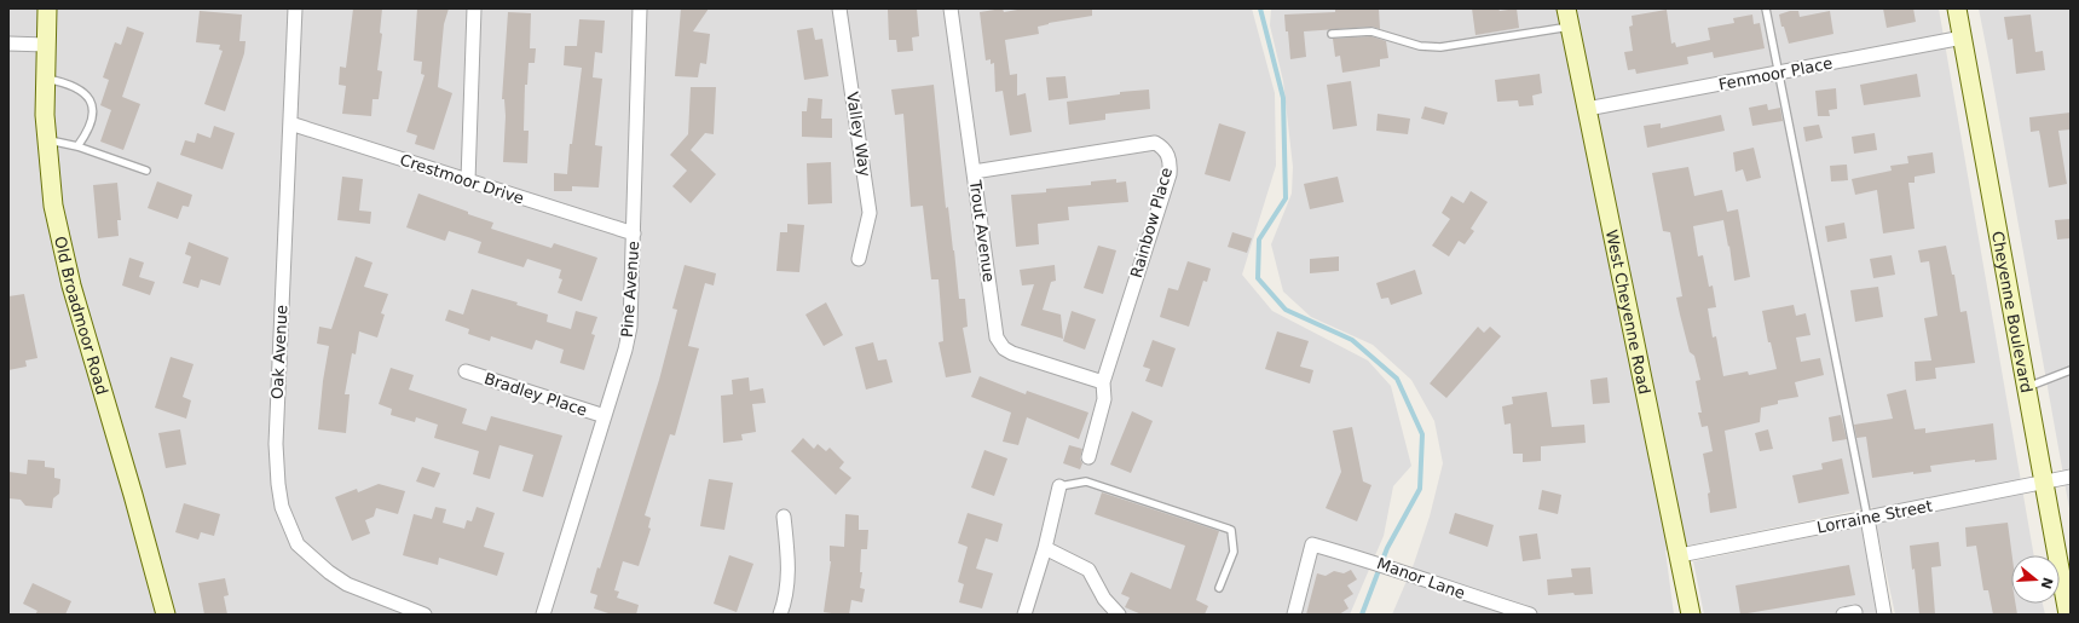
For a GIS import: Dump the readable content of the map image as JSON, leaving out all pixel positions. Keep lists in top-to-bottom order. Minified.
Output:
{"streets":{"main road":["West Cheyenne Road","Cheyenne Boulevard","Old Broadmoor Road"],"street":["Fenmoor Place","Valley Way","Crestmoor Drive","Rainbow Place","Trout Avenue","Pine Avenue","Oak Avenue","Bradley Place","Lorraine Street","Manor Lane"]},"crossings":[["Fenmoor Place","West Cheyenne Road"],["Fenmoor Place","Cheyenne Boulevard"],["Crestmoor Drive","Pine Avenue"],["Crestmoor Drive","Oak Avenue"],["Rainbow Place","Trout Avenue"],["Pine Avenue","Bradley Place"],["West Cheyenne Road","Lorraine Street"],["Cheyenne Boulevard","Lorraine Street"]],"north":"right"}
